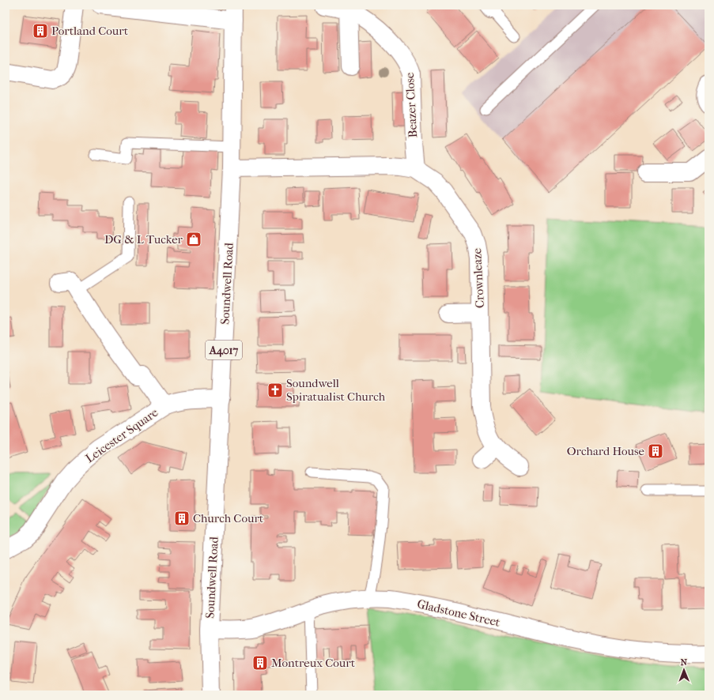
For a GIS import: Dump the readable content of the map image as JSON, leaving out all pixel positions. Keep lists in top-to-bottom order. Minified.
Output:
{"streets":{"street":["Beazer Close","Crownleaze","Soundwell Road","A4017","Leicester Square","Gladstone Street"]},"crossings":[["Beazer Close","Crownleaze"],["Crownleaze","Soundwell Road"],["Soundwell Road","Leicester Square"],["Soundwell Road","Gladstone Street"]],"places":{"building":["Portland Court","Orchard House","Church Court","Montreux Court"],"shop":["DG & L Tucker"],"church":["Soundwell Spiratualist Church"]},"north":"top"}
